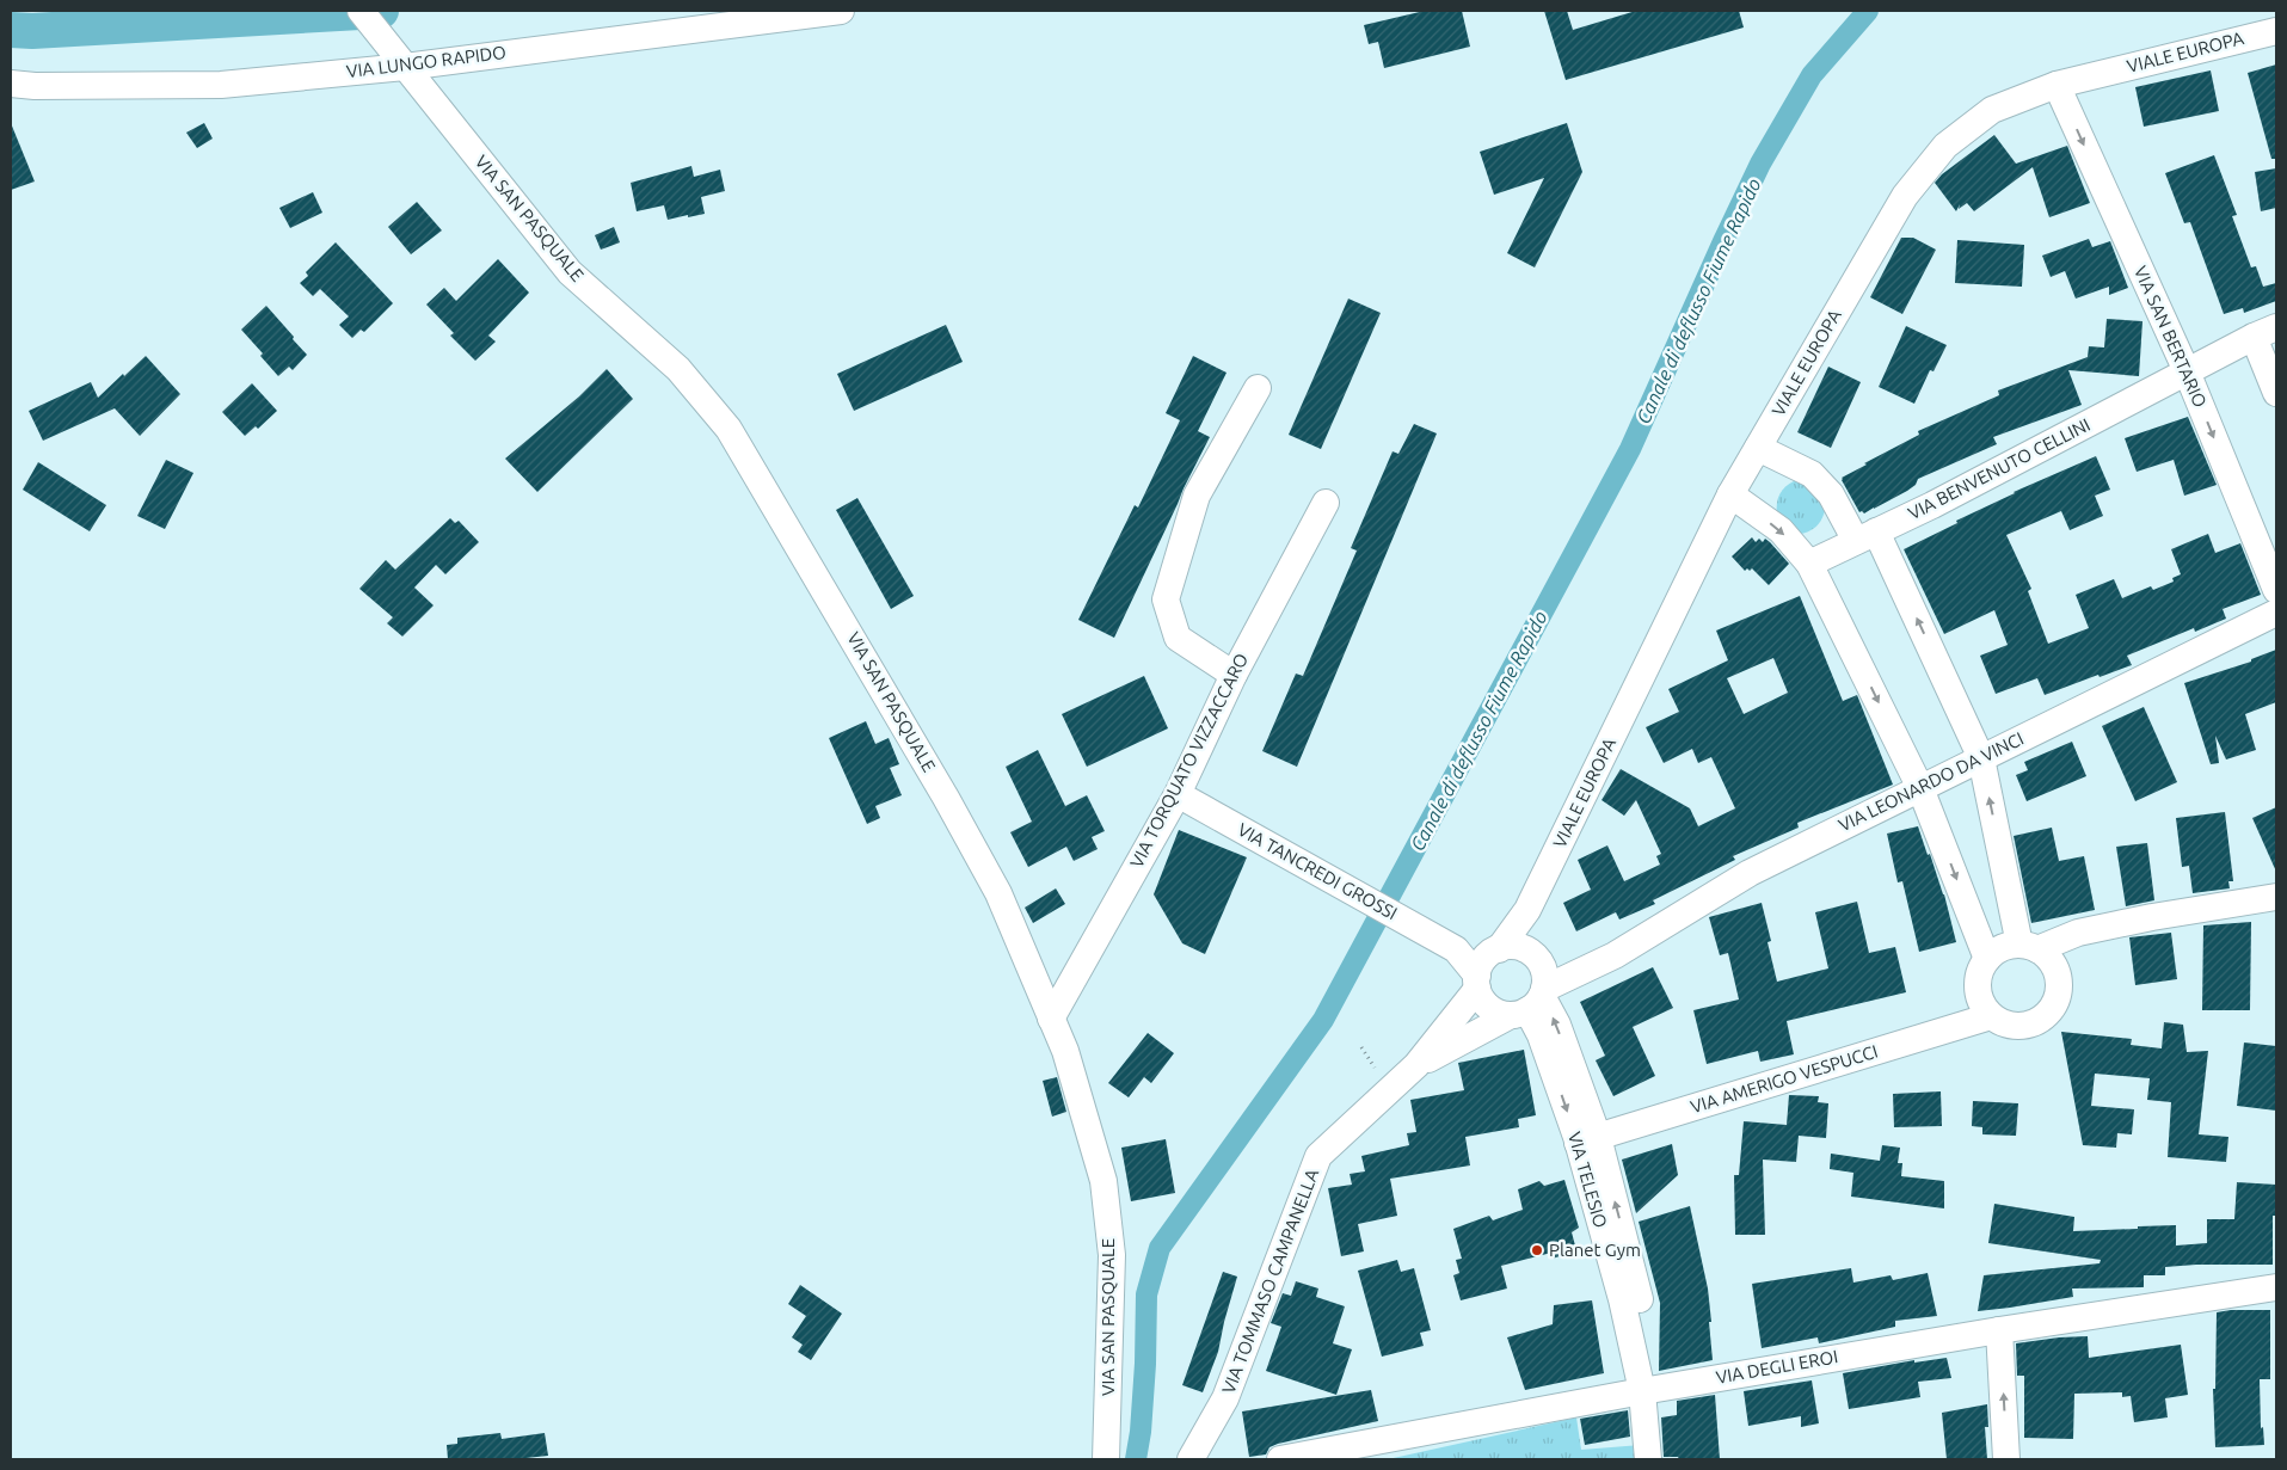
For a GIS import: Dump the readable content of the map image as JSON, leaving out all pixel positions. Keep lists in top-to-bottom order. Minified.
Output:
{"streets":{"street":["VIALE EUROPA","VIA LUNGO RAPIDO","VIA SAN PASQUALE","VIA SAN BERTARIO","VIA BENVENUTO CELLINI","VIA TORQUATO VIZZACCARO","VIA LEONARDO DA VINCI","VIA TANCREDI GROSSI","VIA AMERIGO VESPUCCI","VIA TELESIO","VIA TOMMASO CAMPANELLA","VIA DEGLI EROI"]},"crossings":[["VIALE EUROPA","VIA SAN BERTARIO"],["VIALE EUROPA","VIA TANCREDI GROSSI"],["VIALE EUROPA","VIA TELESIO"],["VIALE EUROPA","VIA TOMMASO CAMPANELLA"],["VIA LUNGO RAPIDO","VIA SAN PASQUALE"],["VIA SAN PASQUALE","VIA TORQUATO VIZZACCARO"],["VIA SAN BERTARIO","VIA BENVENUTO CELLINI"],["VIA TORQUATO VIZZACCARO","VIA TANCREDI GROSSI"],["VIA LEONARDO DA VINCI","VIA TELESIO"],["VIA LEONARDO DA VINCI","VIA TOMMASO CAMPANELLA"],["VIA TANCREDI GROSSI","VIA TELESIO"],["VIA TANCREDI GROSSI","VIA TOMMASO CAMPANELLA"],["VIA AMERIGO VESPUCCI","VIA TELESIO"],["VIA TELESIO","VIA TOMMASO CAMPANELLA"],["VIA TELESIO","VIA DEGLI EROI"]],"one_way":["VIA SAN BERTARIO"],"water":["Canale di deflusso Fiume Rapido"],"places":["Planet Gym"]}
